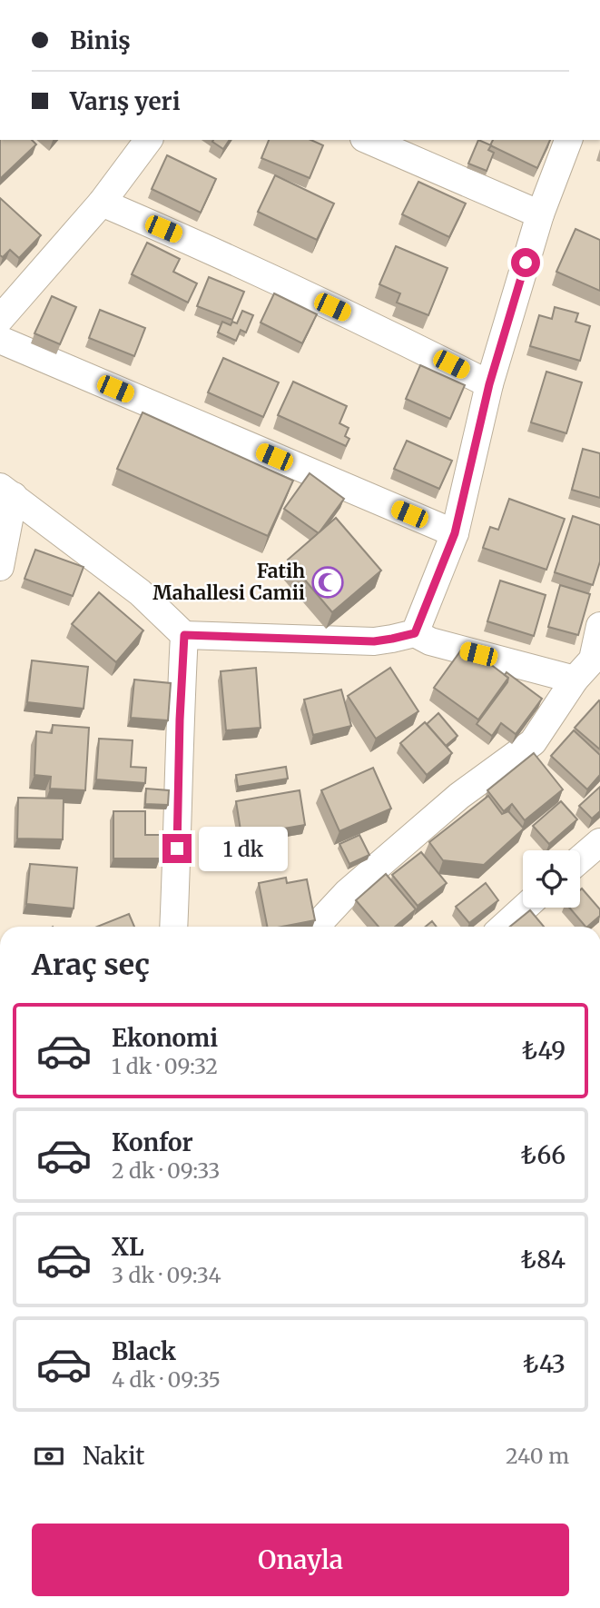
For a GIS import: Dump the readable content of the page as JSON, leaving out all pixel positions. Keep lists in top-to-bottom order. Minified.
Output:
{"places":{"mosque":["Fatih Mahallesi Camii"]},"page":{"banner":["Biniş","Varış yeri"],"bubble":"1 dk","heading":"Araç seç","list":[{"name":"Ekonomi","note":"1 dk · 09:32","value":"₺49"},{"name":"Konfor","note":"2 dk · 09:33","value":"₺66"},{"name":"XL","note":"3 dk · 09:34","value":"₺84"},{"name":"Black","note":"4 dk · 09:35","value":"₺43"}],"pay":["Nakit","240 m"],"buttons":"Onayla"}}
